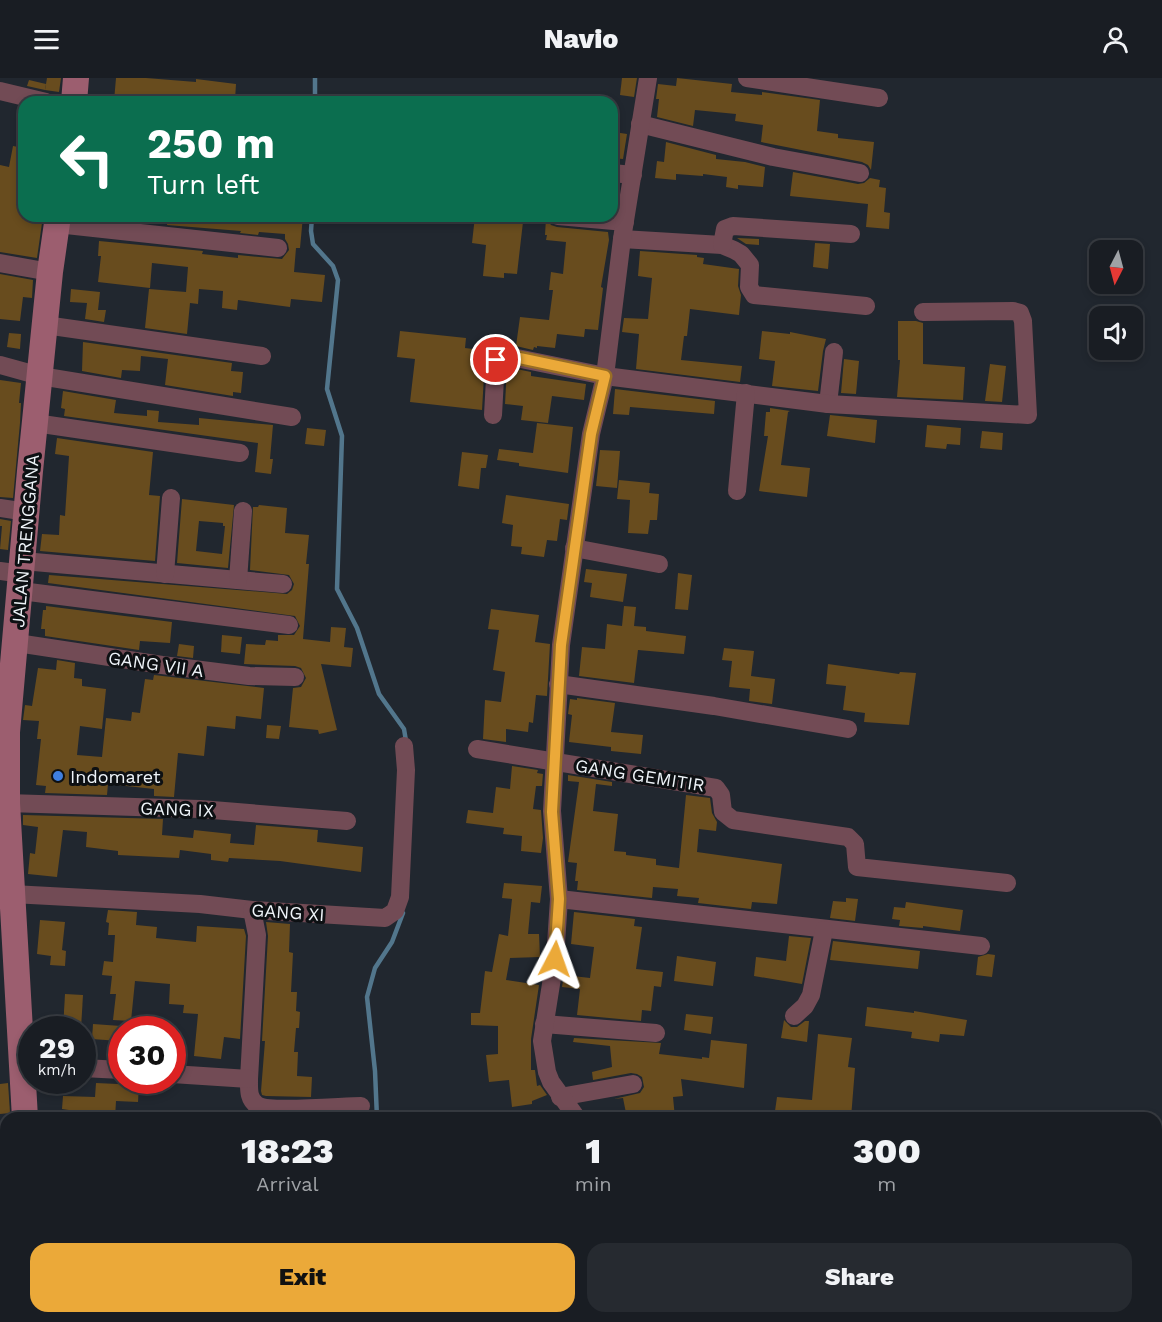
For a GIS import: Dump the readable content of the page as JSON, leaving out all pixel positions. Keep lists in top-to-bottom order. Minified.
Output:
{"streets":{"main road":["JALAN TRENGGANA"],"street":["GANG VII A","GANG GEMITIR","GANG IX","GANG XI"]},"crossings":[["JALAN TRENGGANA","GANG VII A"],["JALAN TRENGGANA","GANG IX"],["JALAN TRENGGANA","GANG XI"]],"places":["Indomaret"],"north":"bottom","page":{"header":"Navio","turn":["250 m","Turn left"],"speed":"29 km/h","limit":"30","eta":["18:23","Arrival","1","min","300","m"],"buttons":["Exit","Share"]}}
